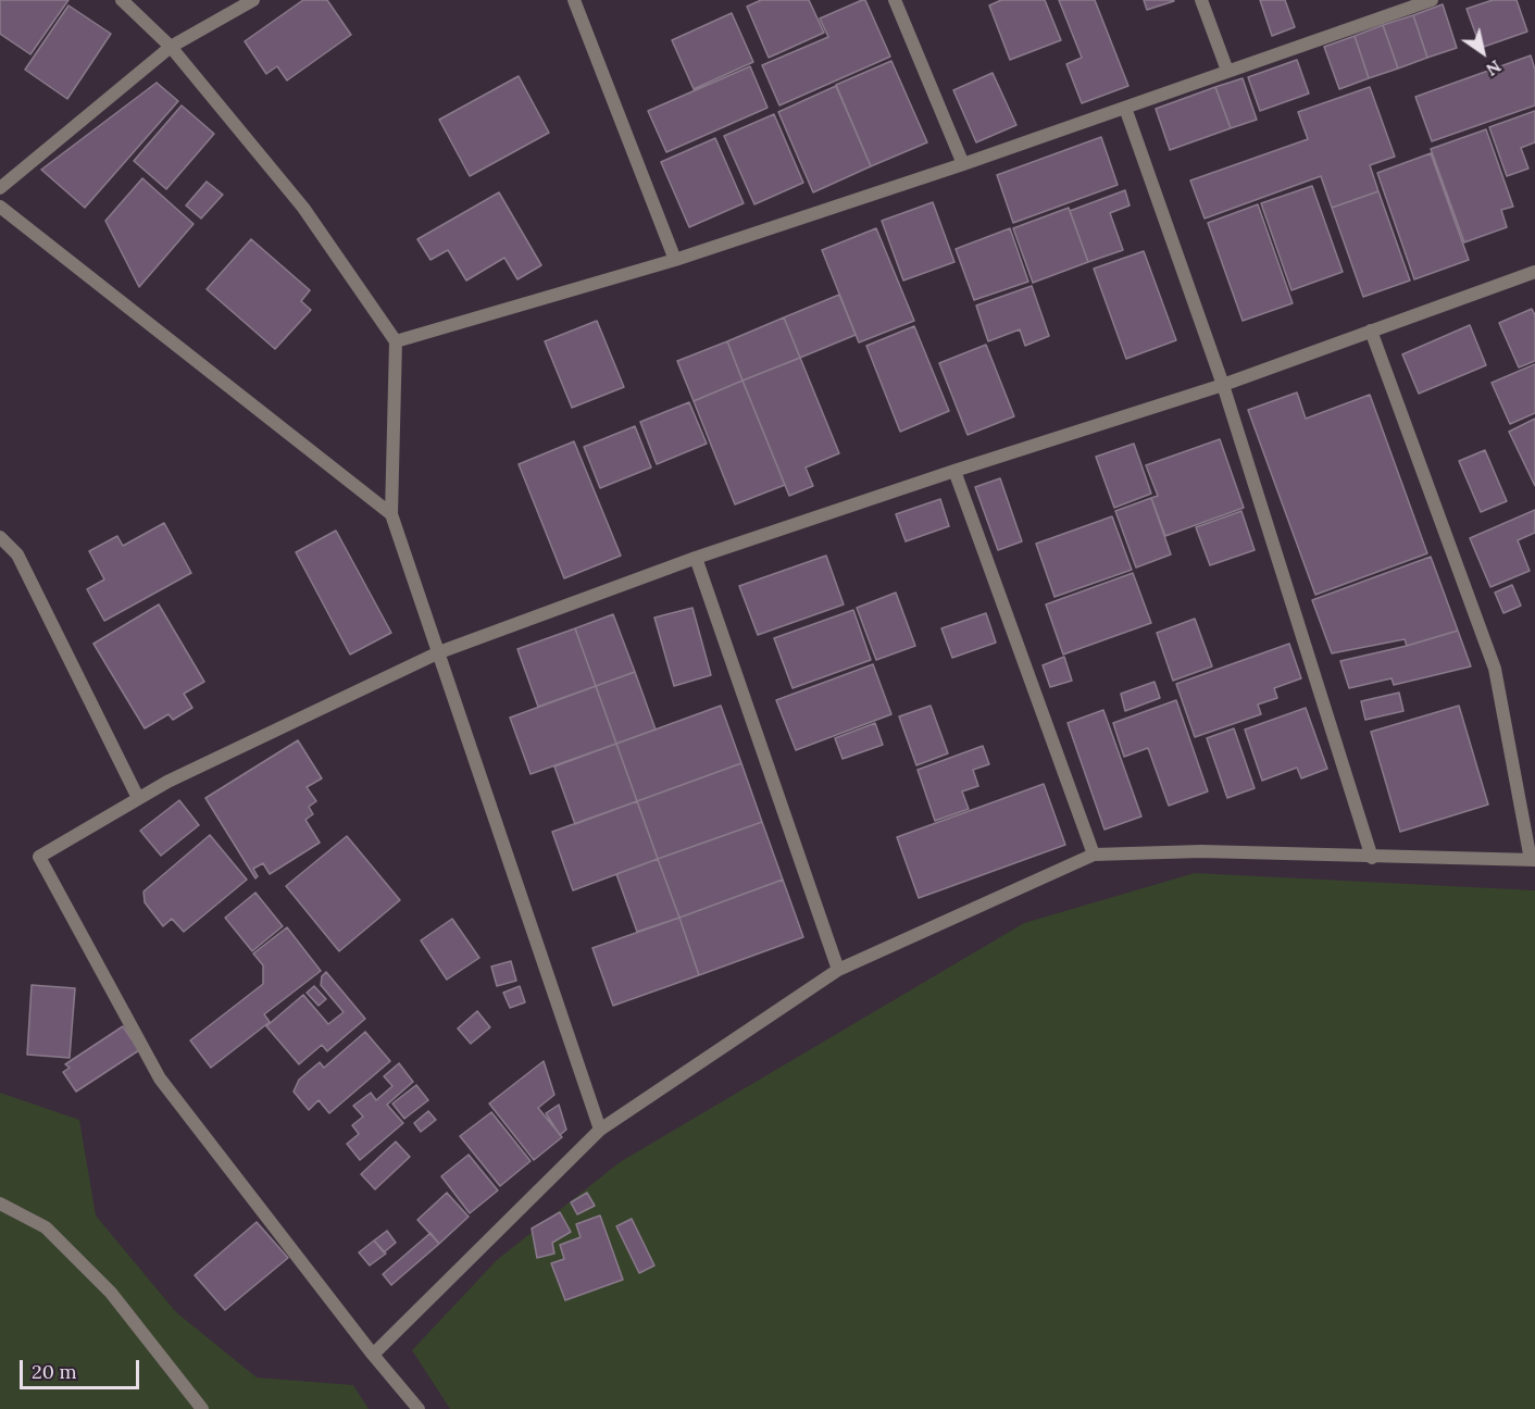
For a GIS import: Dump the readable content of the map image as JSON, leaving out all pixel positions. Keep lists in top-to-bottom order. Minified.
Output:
{"scale_bar":"20 m","north":"bottom right"}
